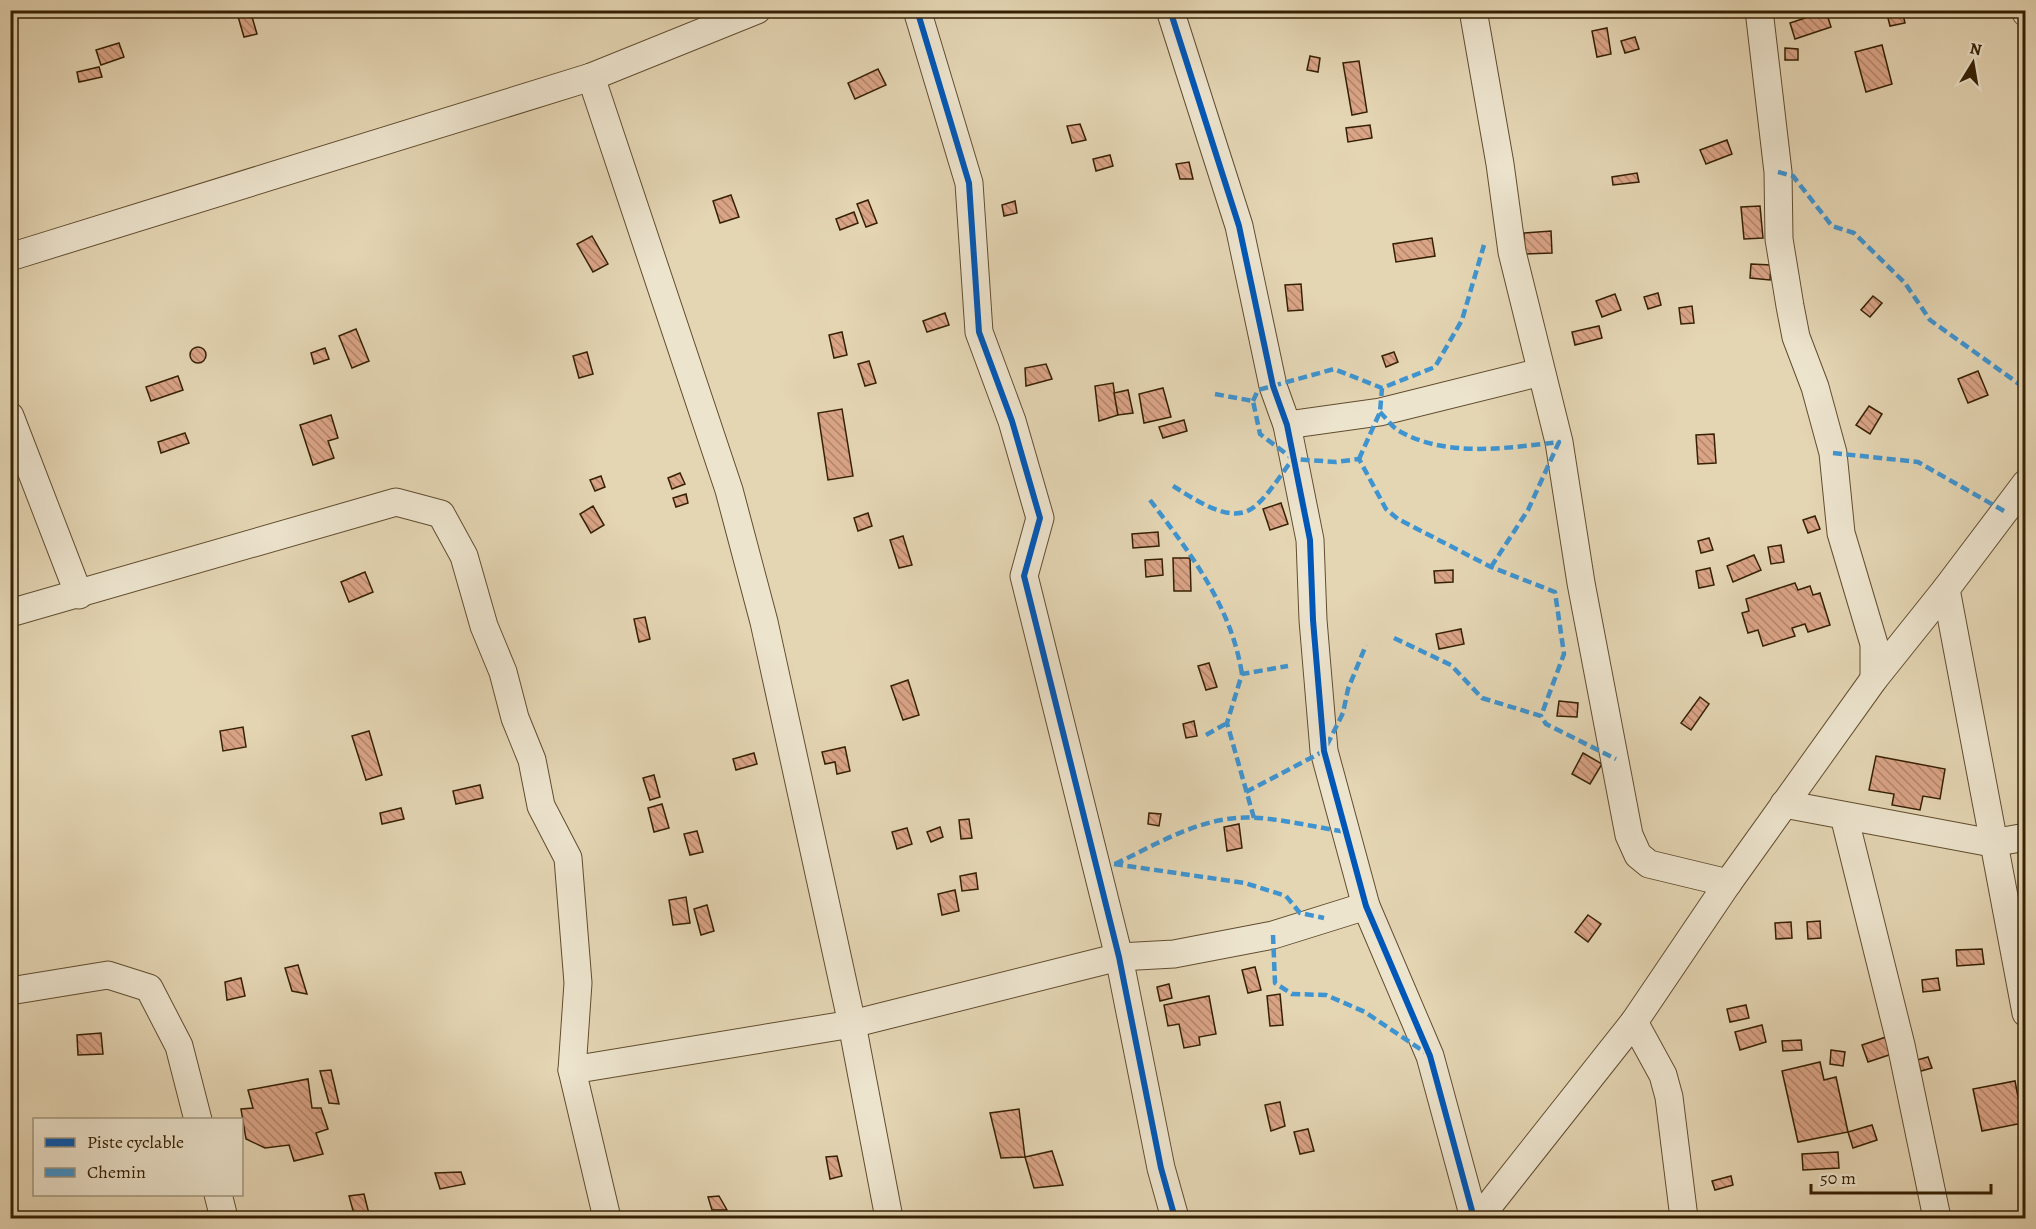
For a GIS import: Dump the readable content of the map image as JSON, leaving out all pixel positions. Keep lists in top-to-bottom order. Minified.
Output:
{"legend":["Piste cyclable","Chemin"],"scale_bar":"50 m","north":"top"}
